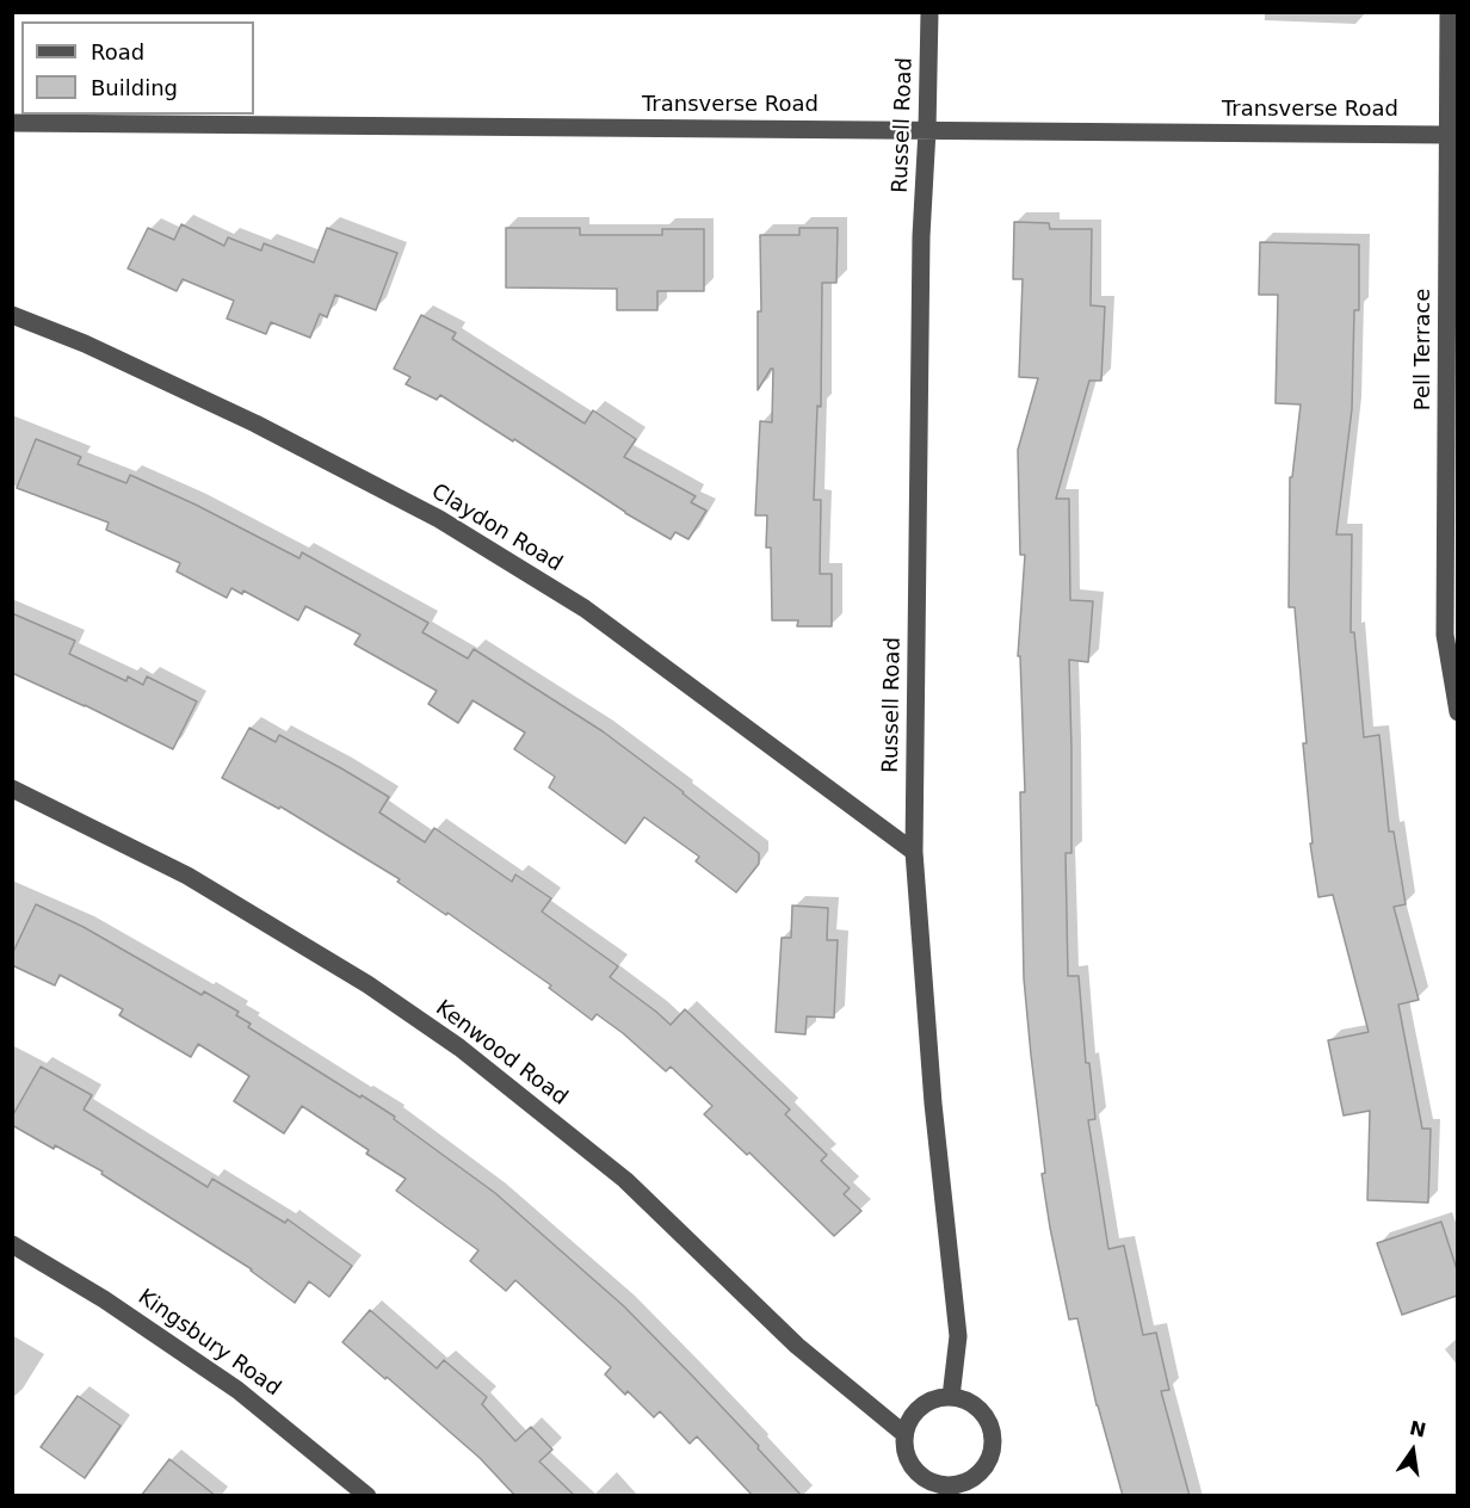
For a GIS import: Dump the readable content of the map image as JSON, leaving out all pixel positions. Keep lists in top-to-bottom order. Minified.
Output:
{"streets":{"street":["Transverse Road","Russell Road","Pell Terrace","Claydon Road","Kenwood Road","Kingsbury Road"]},"crossings":[["Transverse Road","Russell Road"],["Transverse Road","Pell Terrace"],["Russell Road","Claydon Road"],["Russell Road","Kenwood Road"]],"legend":["Road","Building"],"north":"top"}
